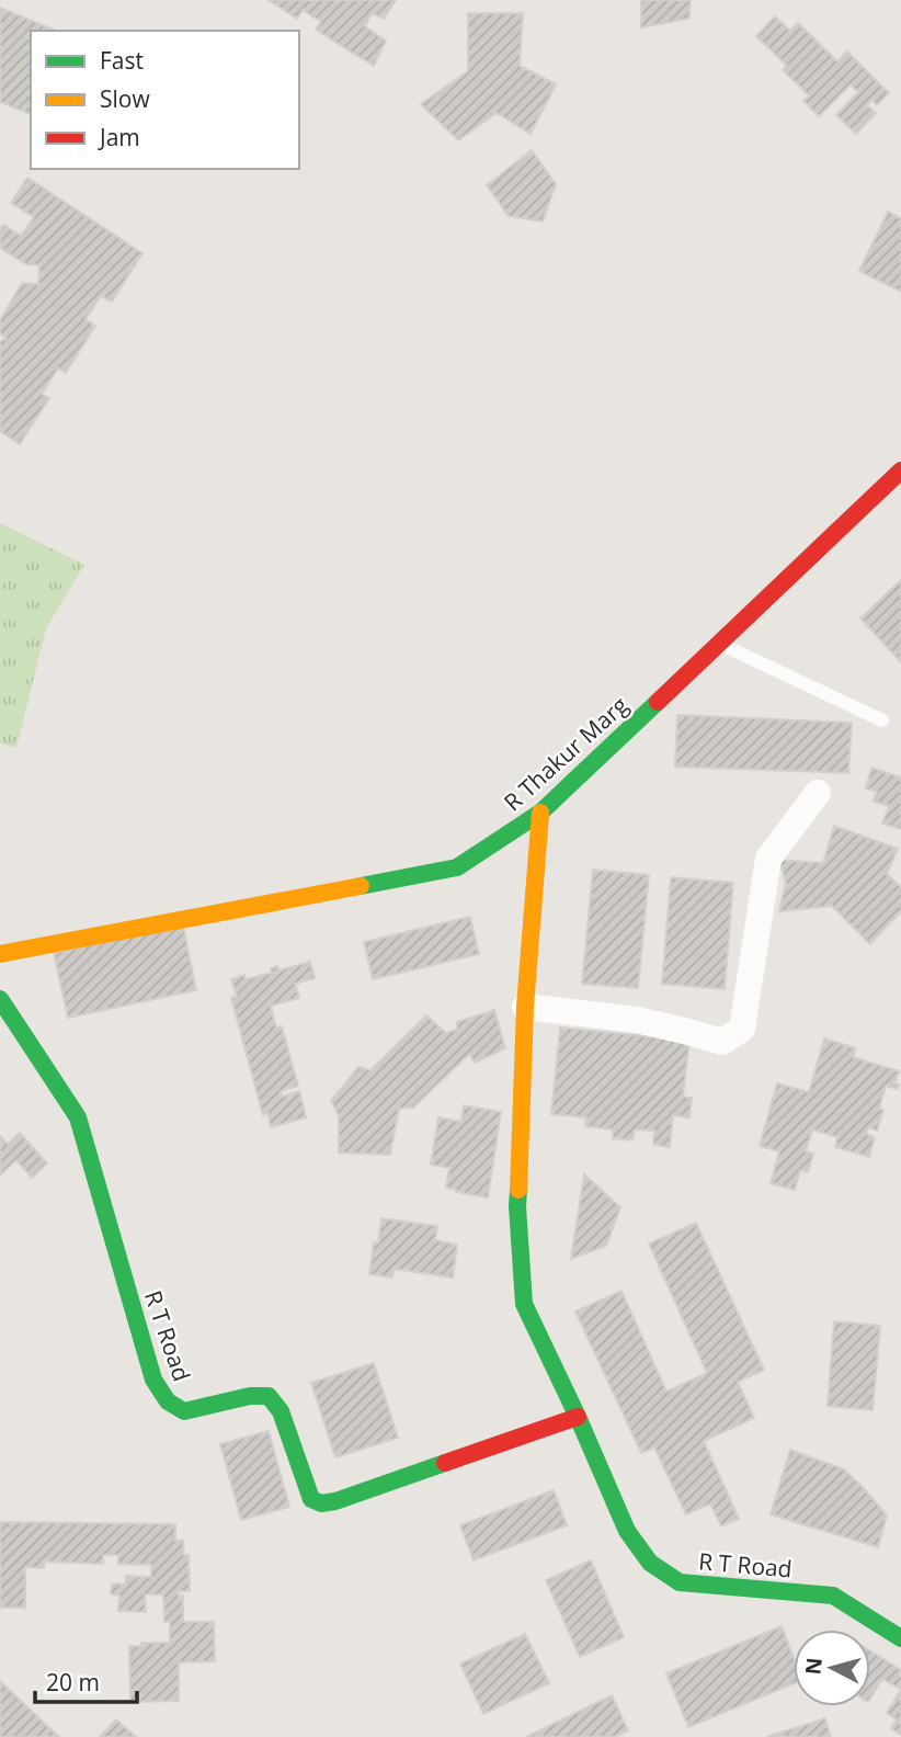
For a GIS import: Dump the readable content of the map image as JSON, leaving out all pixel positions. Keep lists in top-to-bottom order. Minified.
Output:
{"streets":{"street":["R Thakur Marg","R T Road"]},"legend":["Fast","Slow","Jam"],"scale_bar":"20 m","north":"left"}
